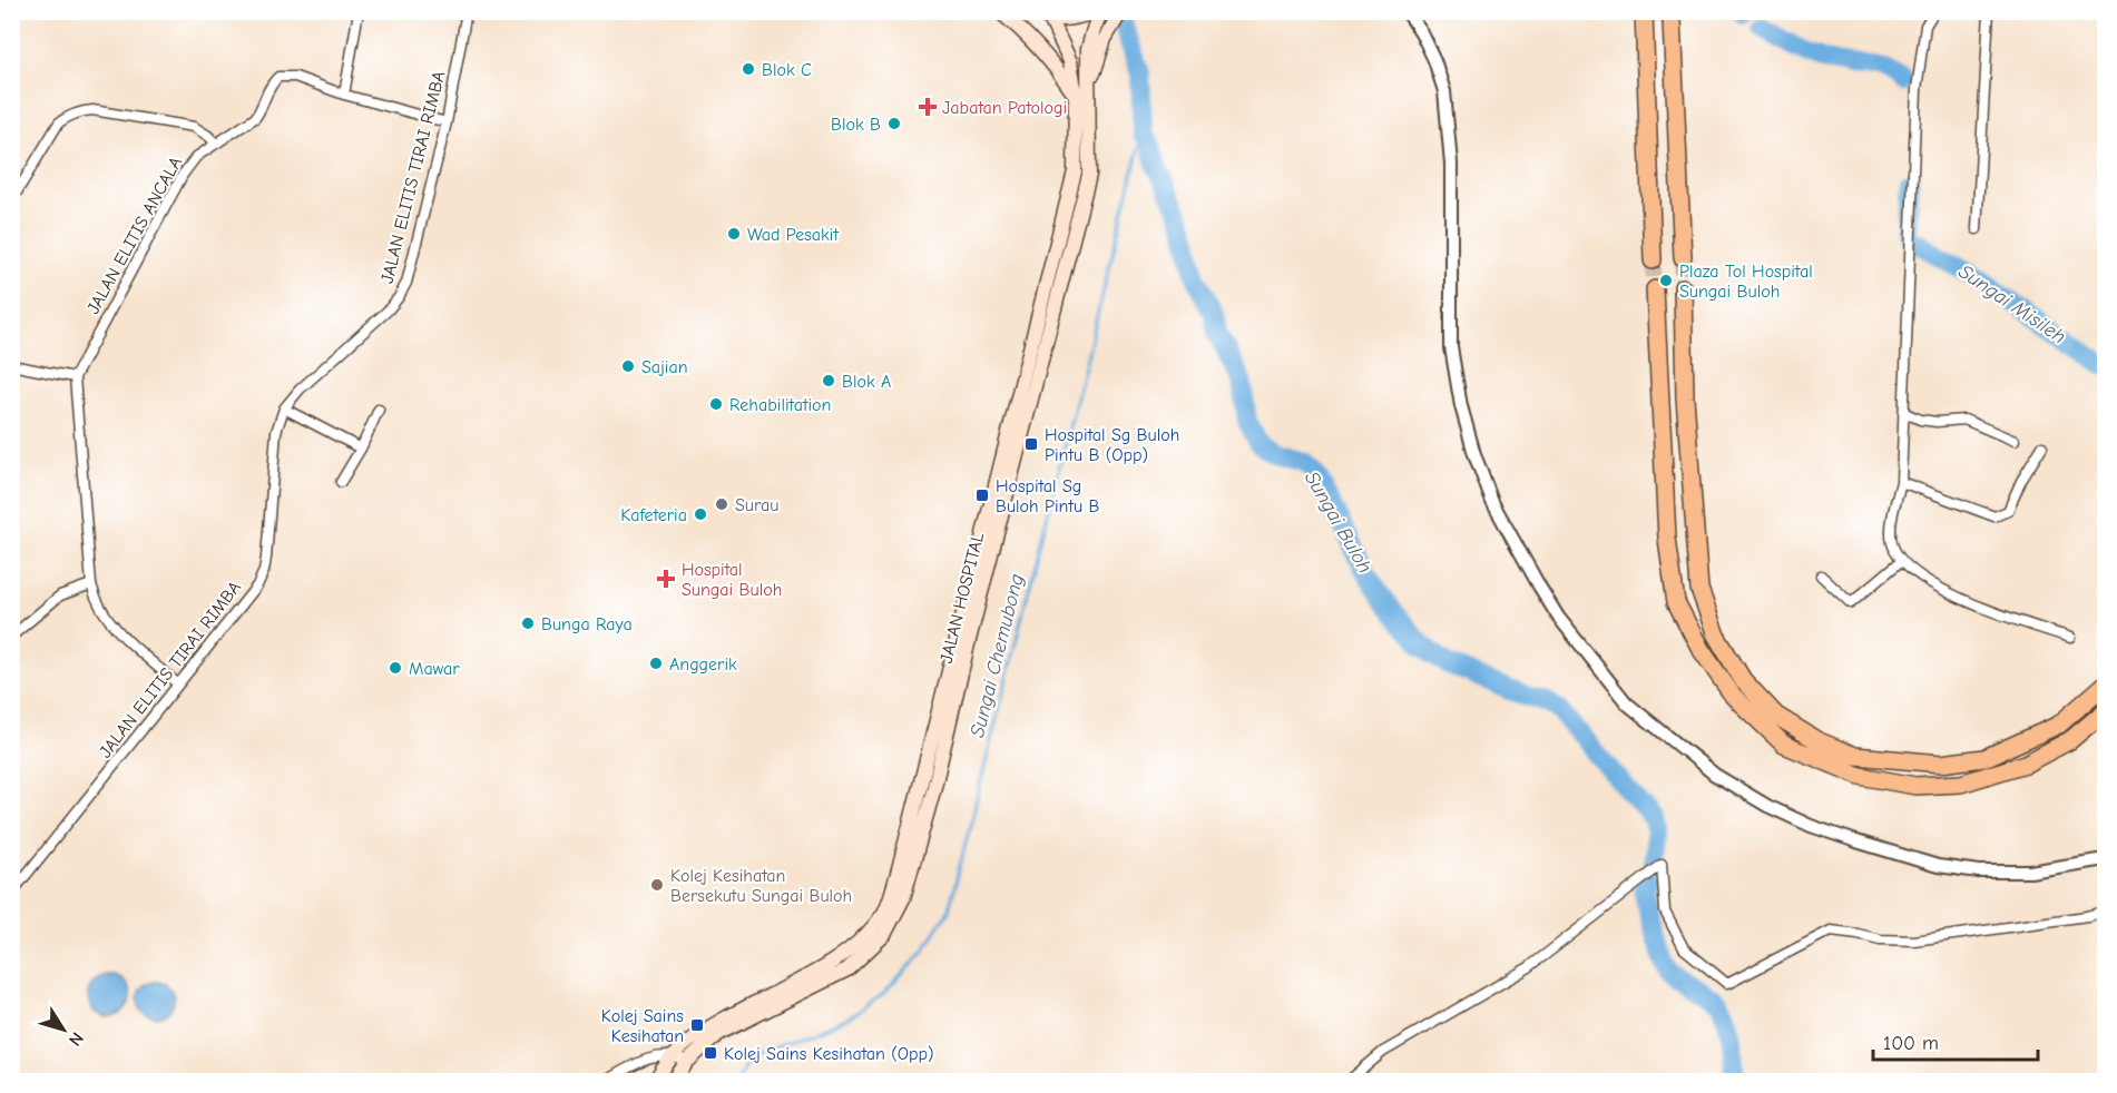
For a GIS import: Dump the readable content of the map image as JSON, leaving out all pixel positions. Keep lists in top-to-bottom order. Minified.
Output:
{"streets":{"main road":["JALAN HOSPITAL"],"street":["JALAN ELITIS TIRAI RIMBA","JALAN ELITIS ANCALA"]},"crossings":[["JALAN ELITIS TIRAI RIMBA","JALAN ELITIS ANCALA"]],"water":["Sungai Misileh","Sungai Buloh","Sungai Chemubong"],"places":{"other":["Blok C","Blok B","Wad Pesakit","Plaza Tol Hospital Sungai Buloh","Sajian","Blok A","Rehabilitation","Surau","Kafeteria","Bunga Raya","Anggerik","Mawar","Kolej Kesihatan Bersekutu Sungai Buloh"],"health":["Jabatan Patologi","Hospital Sungai Buloh"],"transit":["Hospital Sg Buloh Pintu B (Opp)","Hospital Sg Buloh Pintu B","Kolej Sains Kesihatan","Kolej Sains Kesihatan (Opp)"]},"scale_bar":"100 m","north":"bottom right"}
